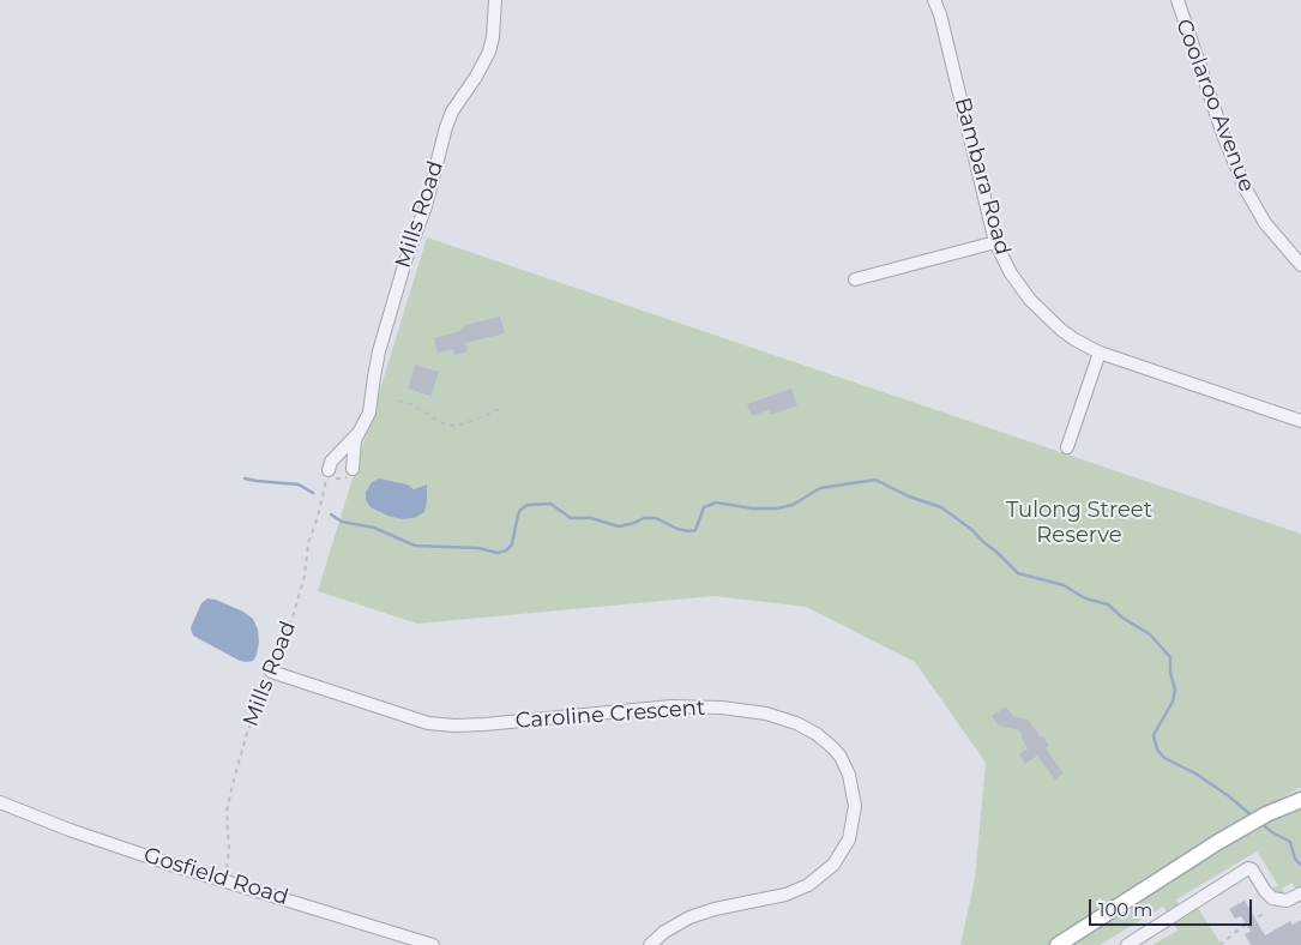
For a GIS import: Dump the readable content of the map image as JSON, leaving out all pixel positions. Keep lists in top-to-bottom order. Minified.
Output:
{"streets":{"street":["Coolaroo Avenue","Bambara Road","Mills Road","Caroline Crescent","Gosfield Road"]},"crossings":[["Mills Road","Caroline Crescent"],["Mills Road","Gosfield Road"]],"parks":["Tulong Street Reserve"],"scale_bar":"100 m"}
